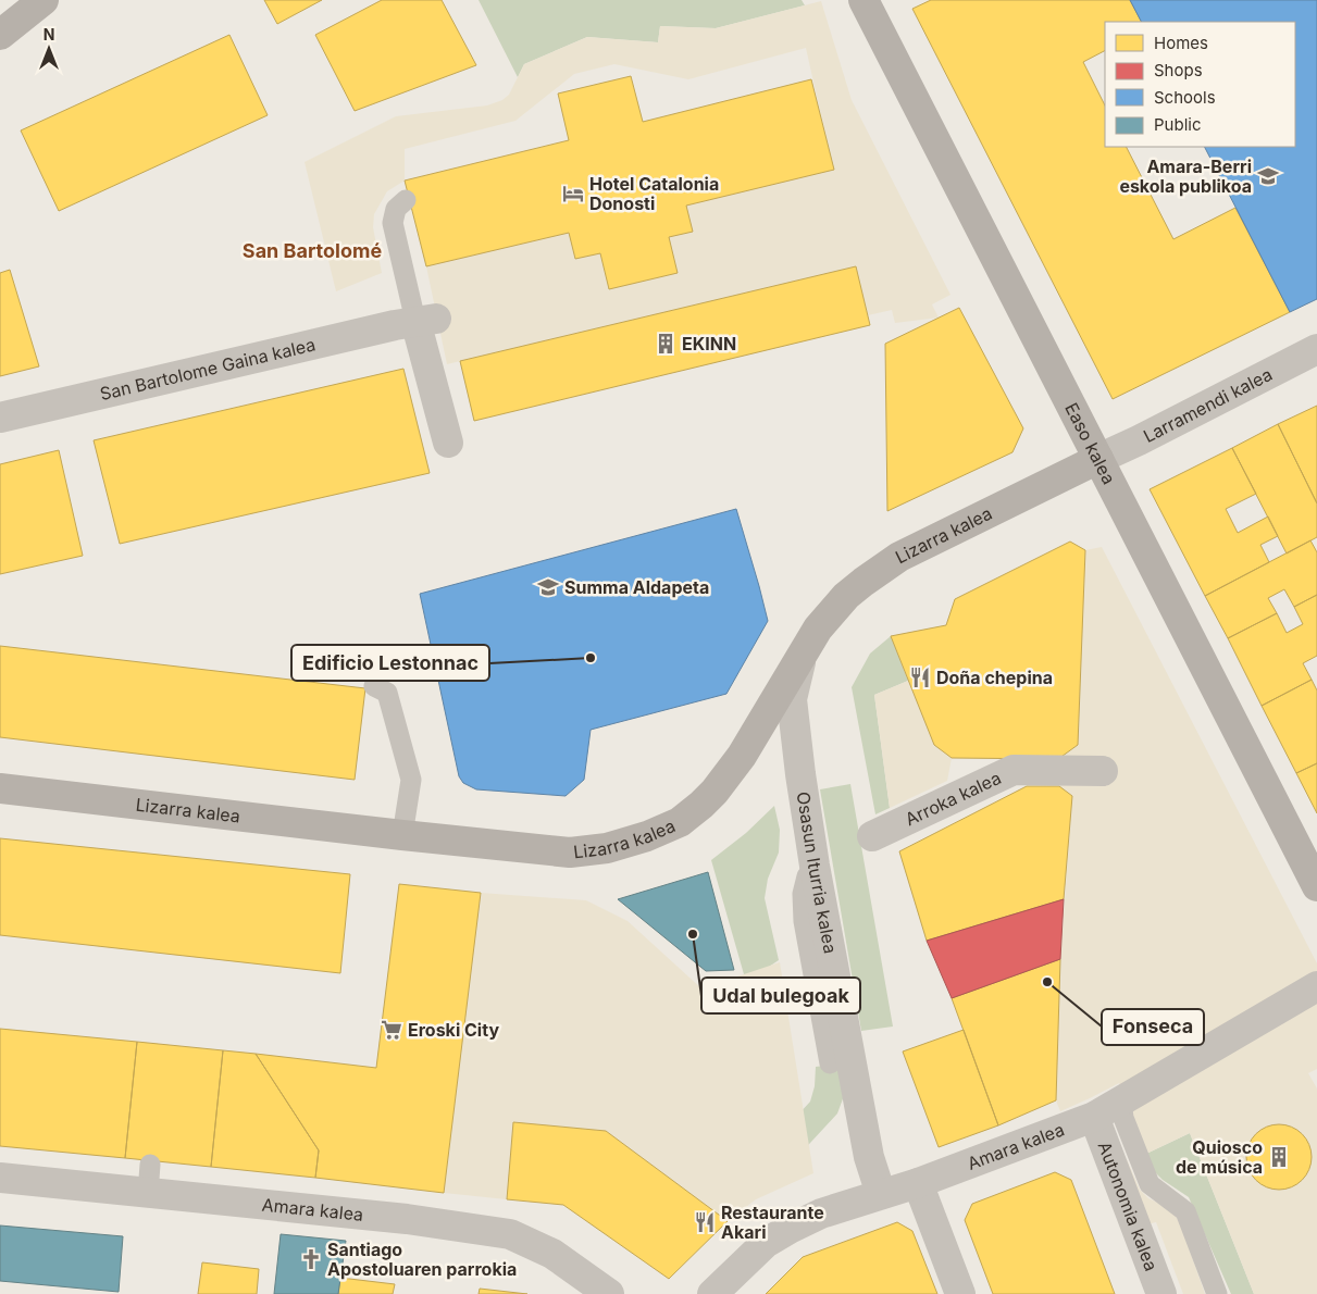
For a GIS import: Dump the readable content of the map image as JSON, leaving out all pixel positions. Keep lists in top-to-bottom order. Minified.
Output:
{"streets":{"street":["San Bartolome Gaina kalea","Larramendi kalea","Easo kalea","Lizarra kalea","Arroka kalea","Osasun Iturria kalea","Amara kalea","Autonomia kalea"]},"crossings":[["Larramendi kalea","Easo kalea"],["Larramendi kalea","Lizarra kalea"],["Easo kalea","Lizarra kalea"],["Lizarra kalea","Osasun Iturria kalea"],["Osasun Iturria kalea","Amara kalea"],["Amara kalea","Autonomia kalea"]],"districts":["San Bartolomé"],"places":{"school or university":["Amara-Berri eskola publikoa","Summa Aldapeta"],"hotel":["Hotel Catalonia Donosti"],"building":["EKINN","Quiosco de música"],"other":["Edificio Lestonnac","Udal bulegoak","Fonseca"],"restaurant":["Doña chepina","Restaurante Akari"],"supermarket":["Eroski City"],"church":["Santiago Apostoluaren parrokia"]},"legend":["Homes","Shops","Schools","Public"],"north":"top"}
